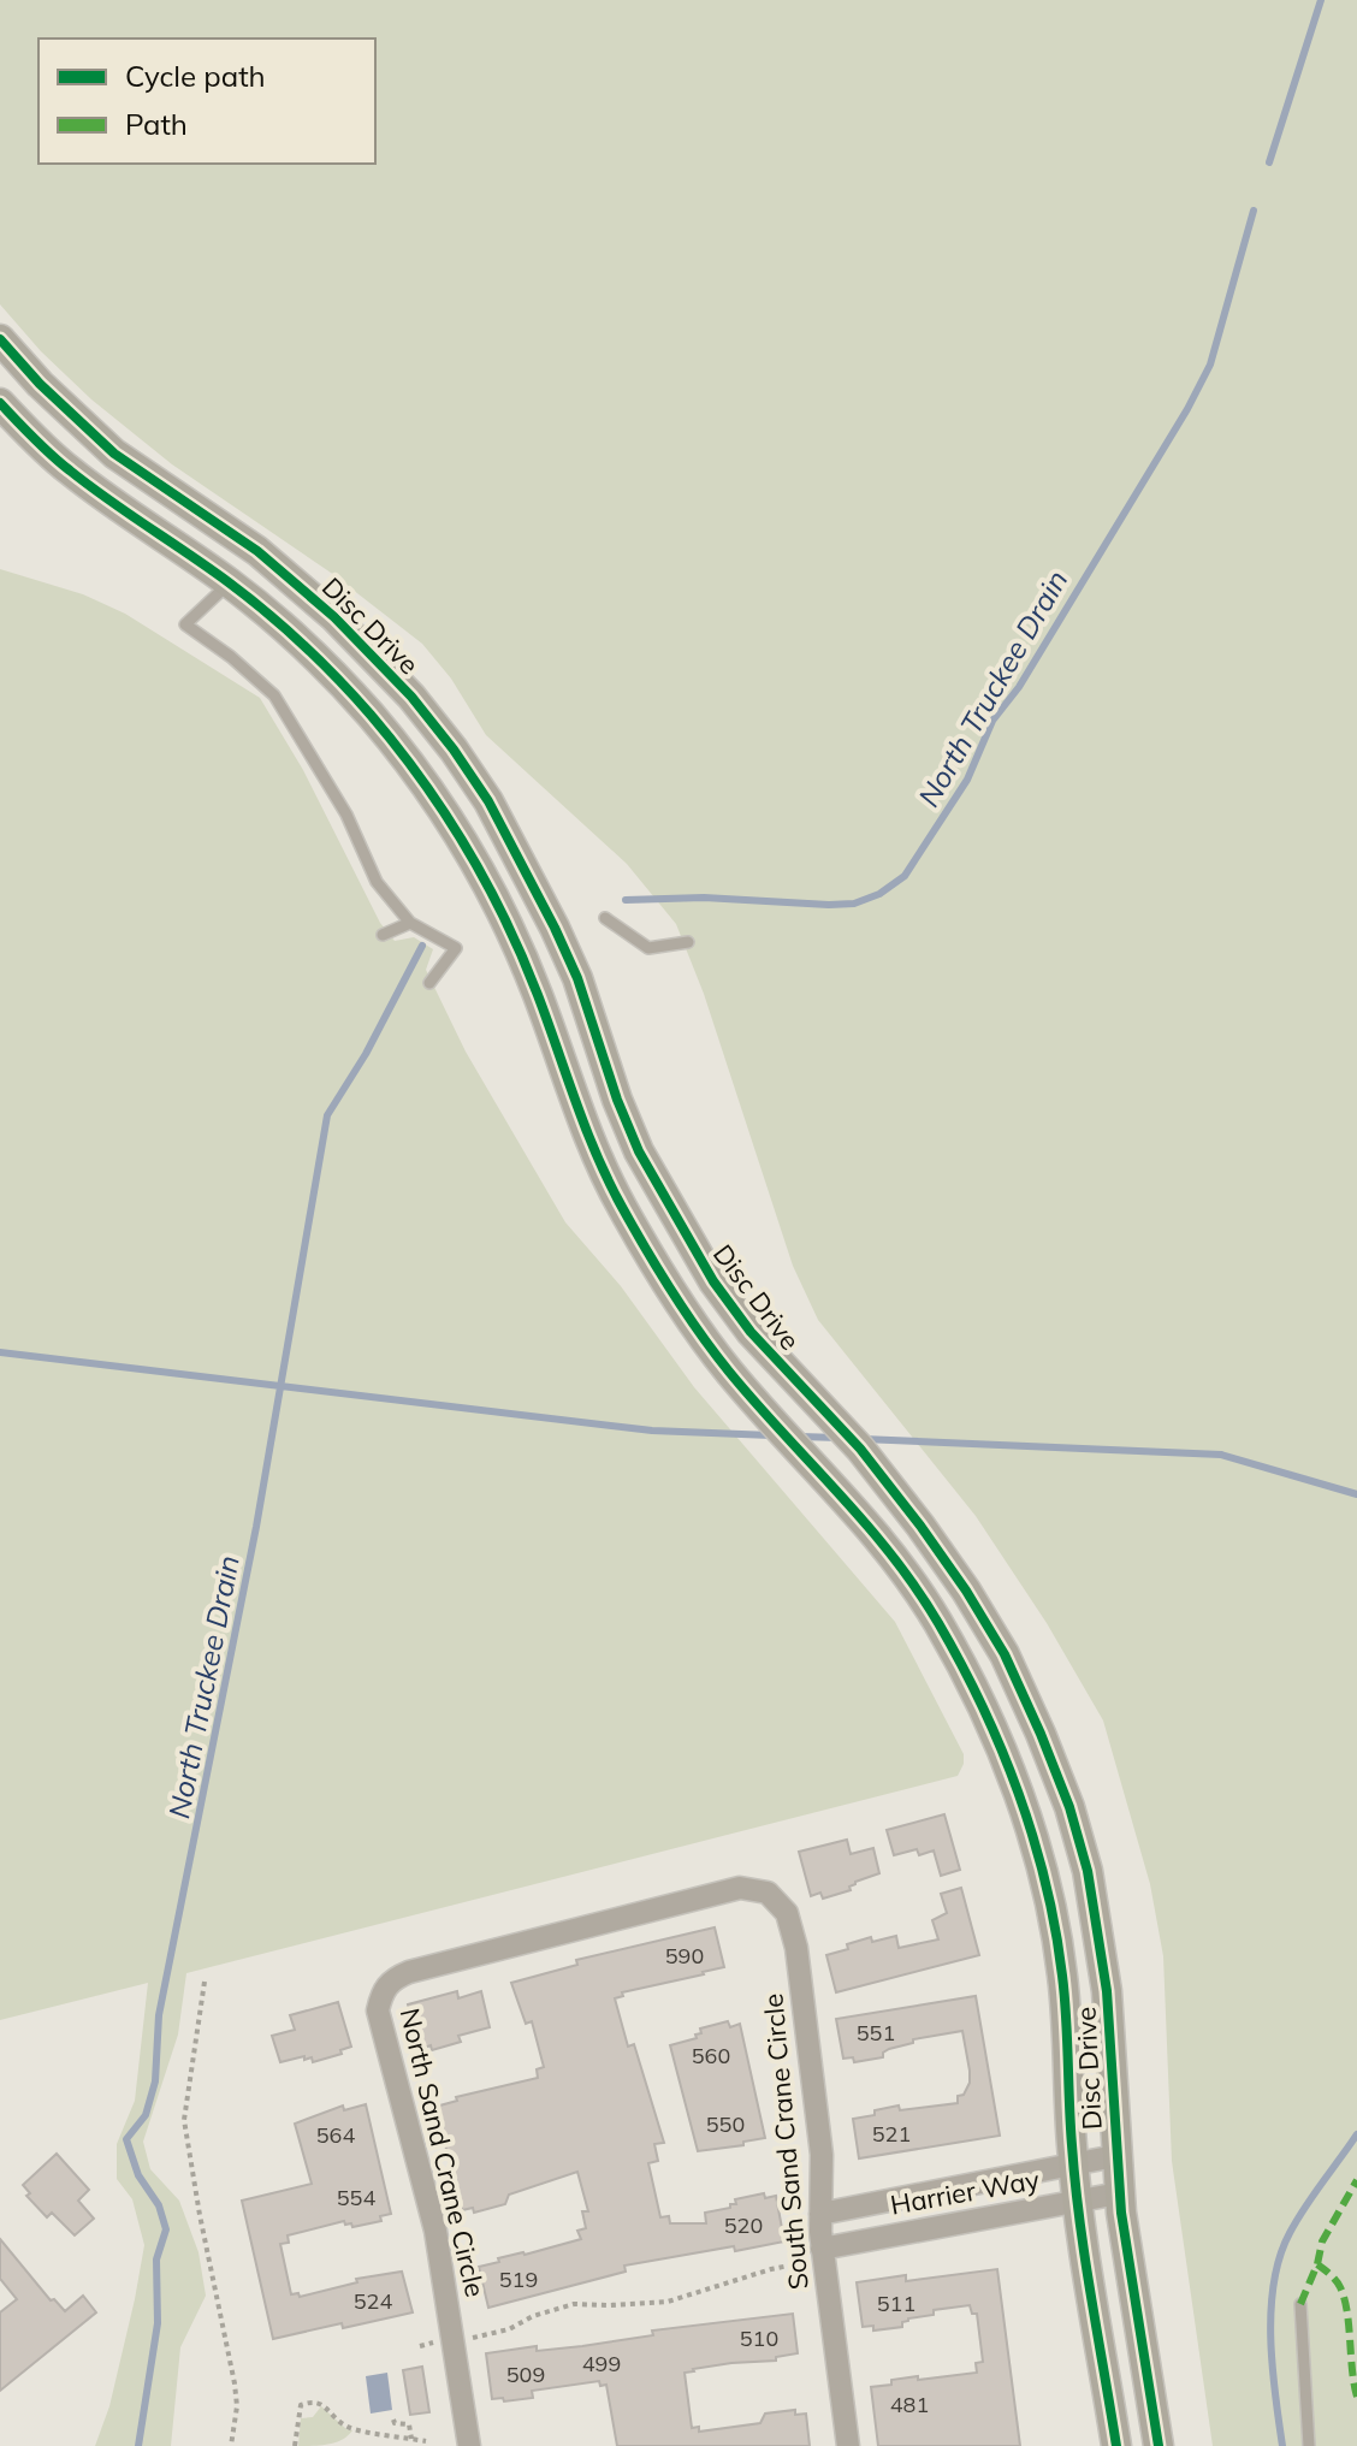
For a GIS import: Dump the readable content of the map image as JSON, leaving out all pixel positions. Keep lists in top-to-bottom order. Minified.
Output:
{"streets":{"main road":["Disc Drive"],"street":["South Sand Crane Circle","North Sand Crane Circle","Harrier Way"]},"crossings":[["Disc Drive","Harrier Way"],["South Sand Crane Circle","North Sand Crane Circle"],["South Sand Crane Circle","Harrier Way"]],"water":["North Truckee Drain"],"house_numbers":["590","551","560","550","521","564","554","520","519","524","511","510","499","509","481"],"legend":["Cycle path","Path"]}
